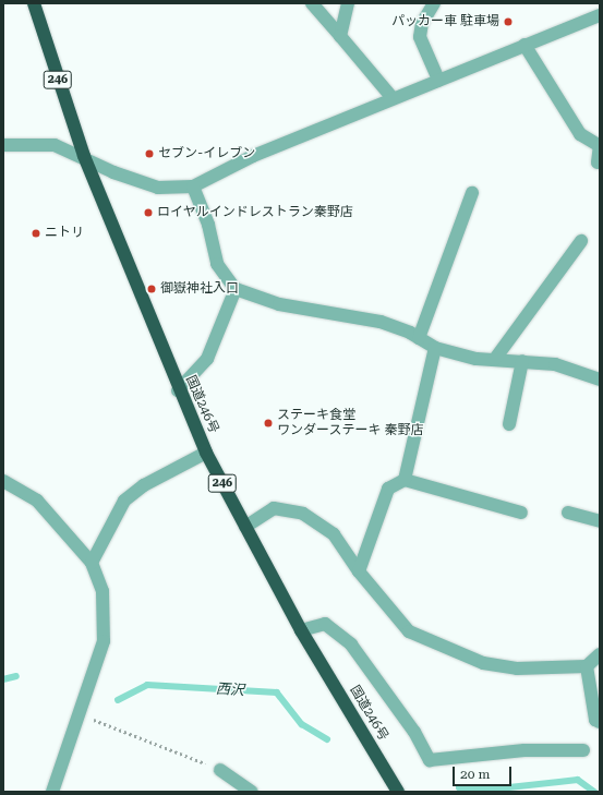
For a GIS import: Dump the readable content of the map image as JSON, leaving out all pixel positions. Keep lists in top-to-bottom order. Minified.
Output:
{"streets":{"highway":["246","国道246号"]},"water":["西沢"],"places":["パッカー車 駐車場","セブン-イレブン","ロイヤルインドレストラン秦野店","ニトリ","御嶽神社入口","ステーキ食堂 ワンダーステーキ 秦野店"],"scale_bar":"20 m"}
